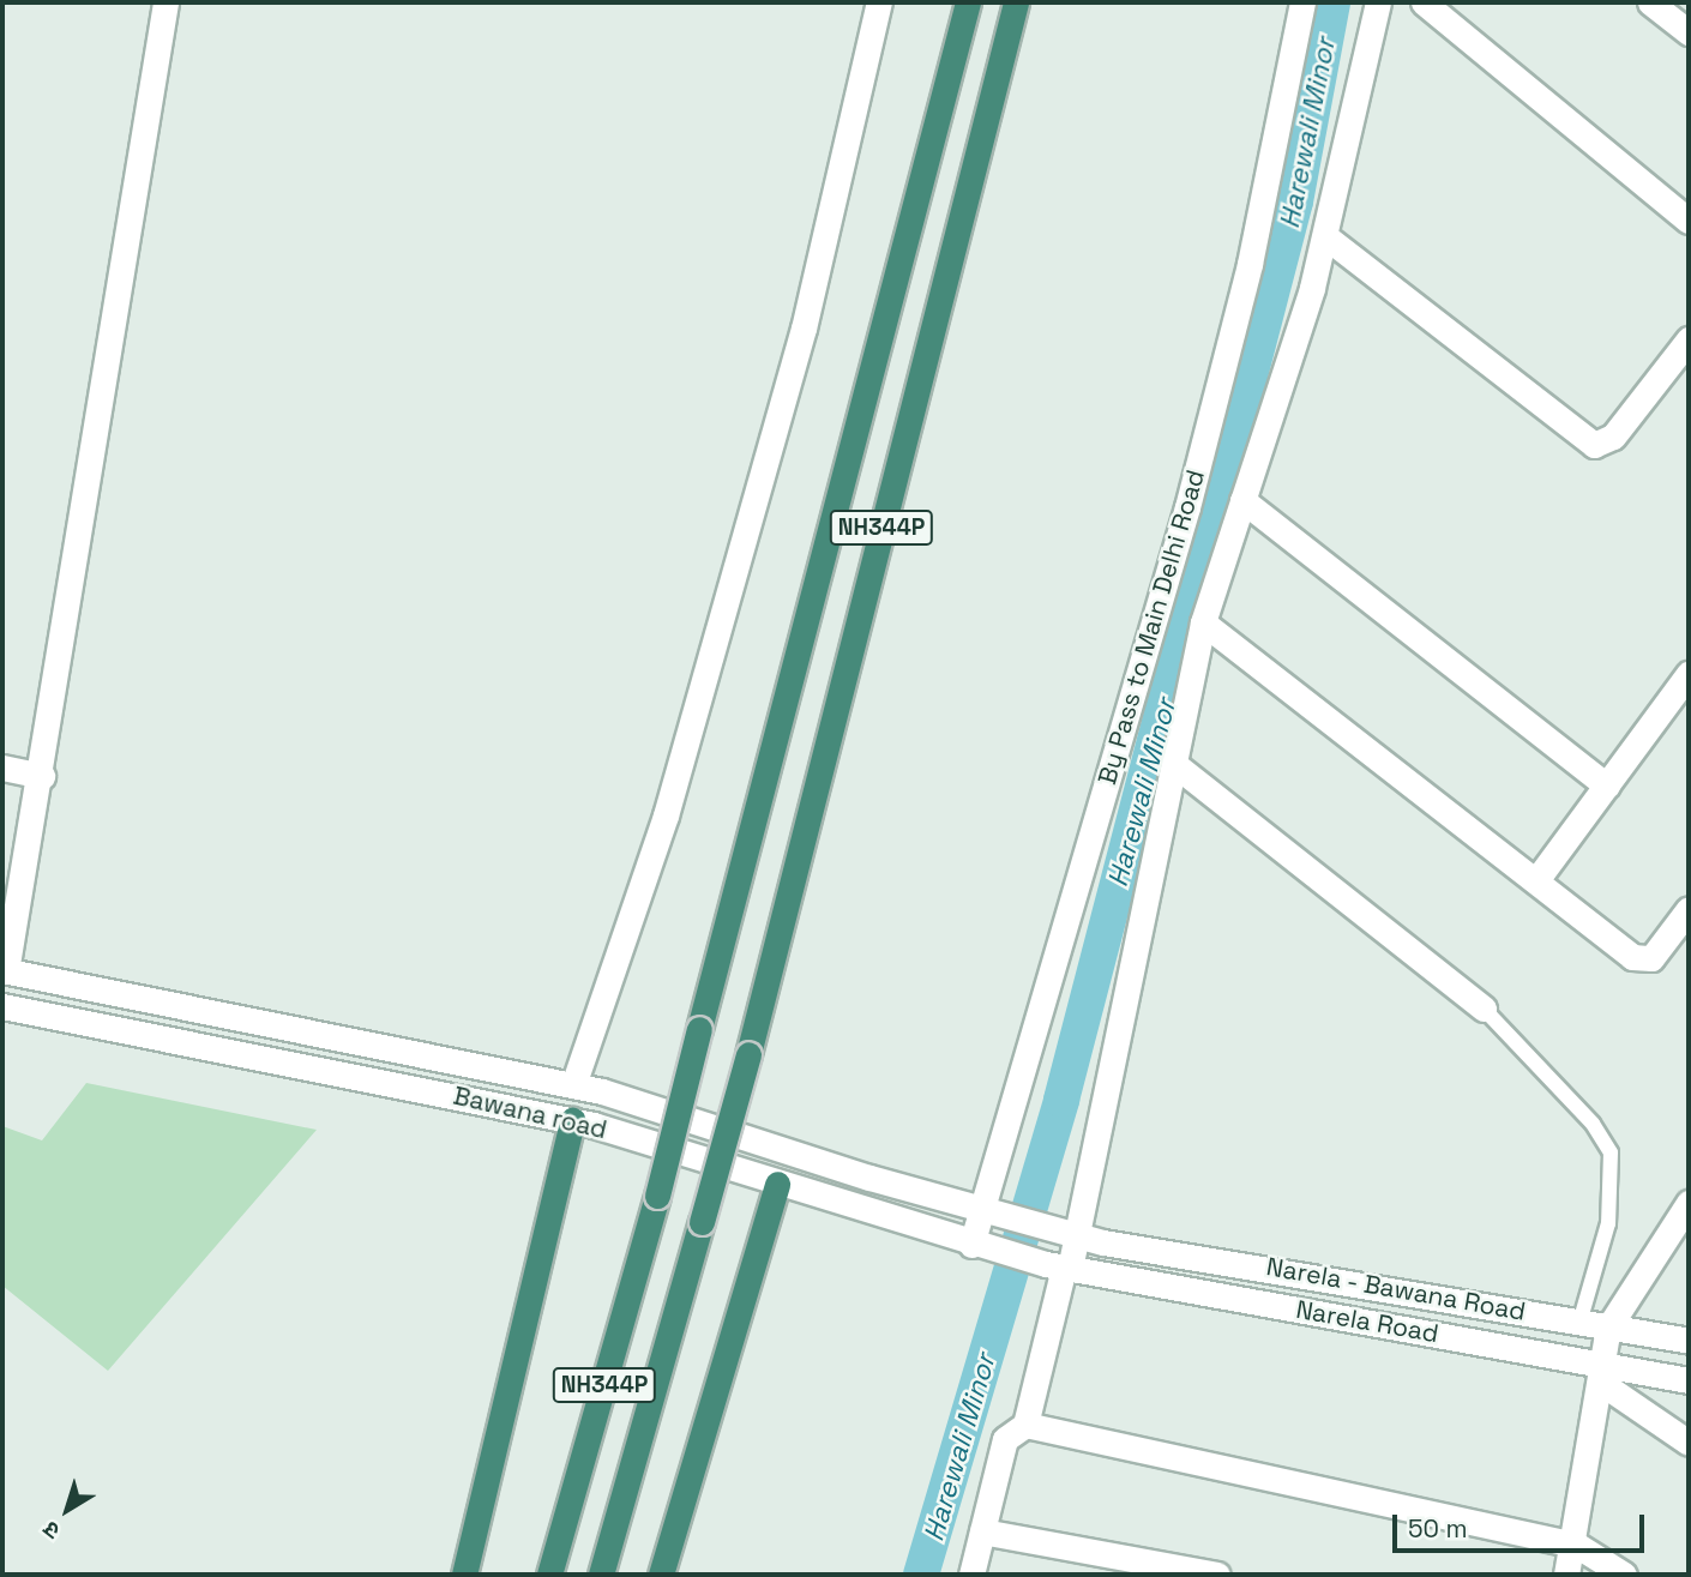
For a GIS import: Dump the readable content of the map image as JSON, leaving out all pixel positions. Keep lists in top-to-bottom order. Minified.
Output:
{"streets":{"highway":["NH344P"],"street":["By Pass to Main Delhi Road","Bawana road","Narela - Bawana Road","Narela Road"]},"crossings":[["By Pass to Main Delhi Road","Bawana road"],["Bawana road","Narela - Bawana Road"],["Bawana road","Narela Road"]],"water":["Harewali Minor"],"scale_bar":"50 m","north":"bottom left"}
